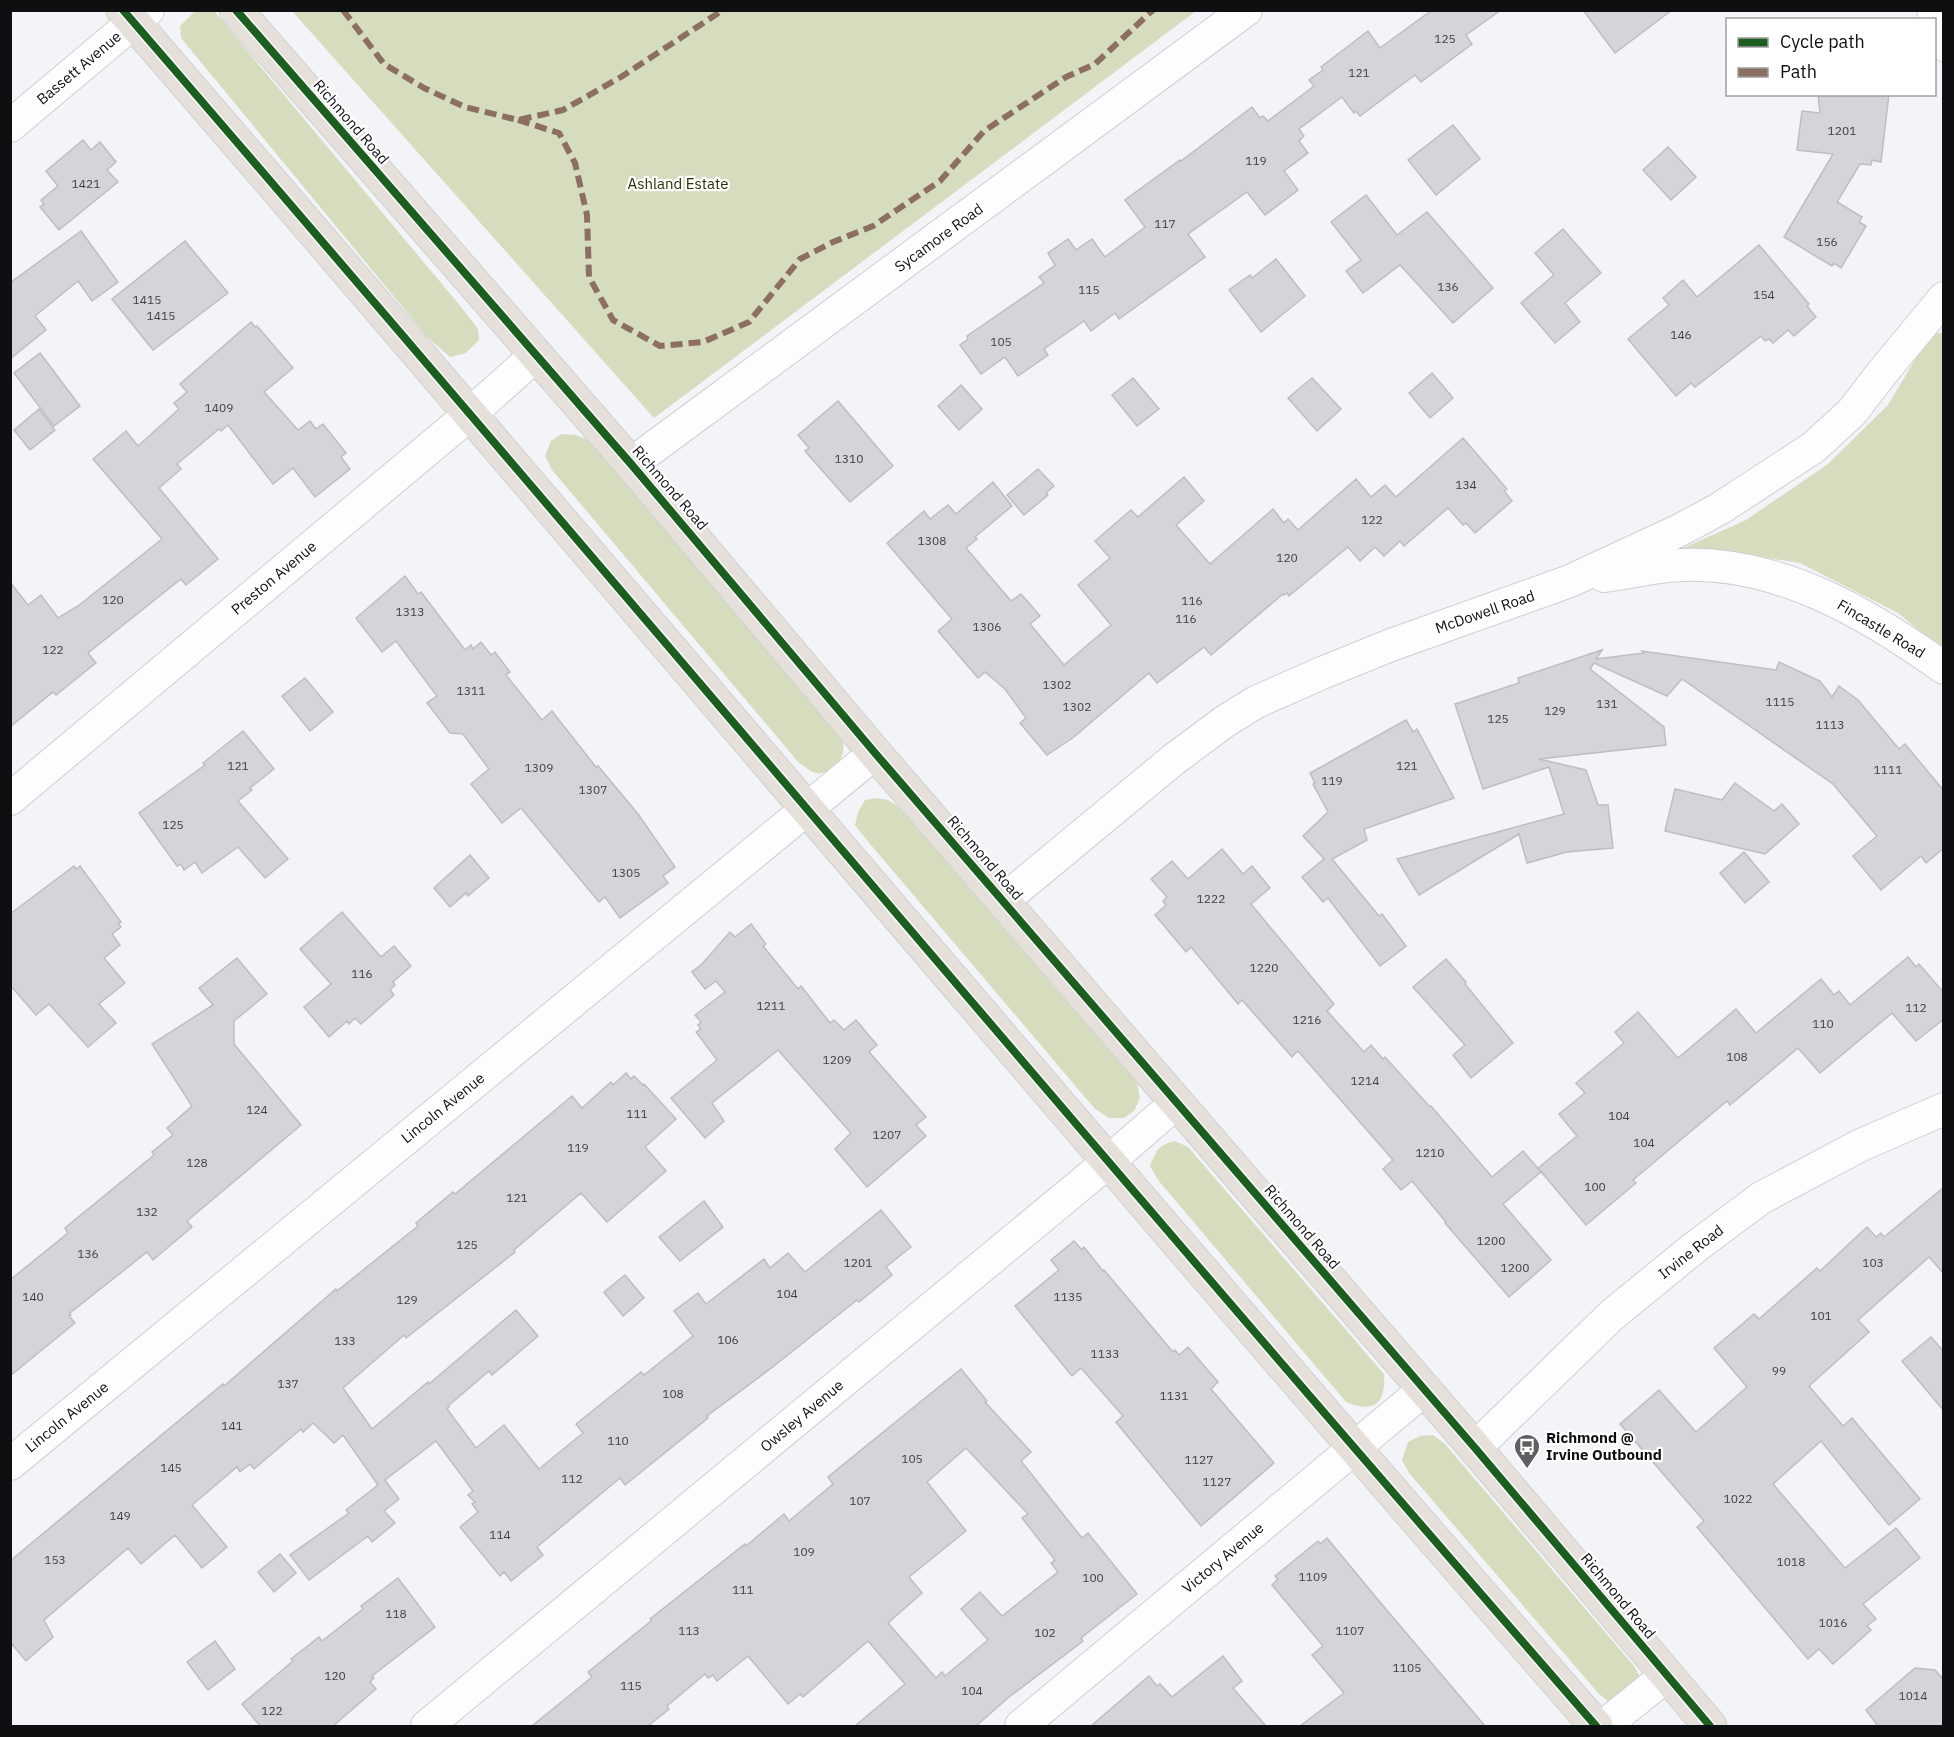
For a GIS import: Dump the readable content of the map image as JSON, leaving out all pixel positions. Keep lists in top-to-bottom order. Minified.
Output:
{"streets":{"main road":["Richmond Road"],"street":["Bassett Avenue","Sycamore Road","Preston Avenue","McDowell Road","Fincastle Road","Lincoln Avenue","Irvine Road","Owsley Avenue","Victory Avenue"]},"crossings":[["Richmond Road","Sycamore Road"],["Richmond Road","Preston Avenue"],["Richmond Road","McDowell Road"],["Richmond Road","Lincoln Avenue"],["Richmond Road","Irvine Road"],["Richmond Road","Owsley Avenue"],["Richmond Road","Victory Avenue"],["McDowell Road","Fincastle Road"]],"parks":["Ashland Estate"],"places":{"bus stop":["Richmond @ Irvine Outbound"]},"house_numbers":["125","121","1201","119","1421","117","156","136","115","154","1415","1415","146","105","1409","1310","134","122","1308","120","120","116","1313","116","1306","122","1302","1311","1115","131","1302","129","125","1113","121","121","1309","1111","119","1307","125","1305","1222","1220","116","1211","112","1216","110","108","1209","1214","124","111","104","1207","104","119","1210","128","100","121","132","1200","125","136","1201","103","1200","104","140","1135","129","101","106","133","1133","99","137","108","1131","141","110","105","1127","145","112","1127","1022","107","149","114","109","153","1018","1109","100","111","118","1016","113","1107","102","1105","120","115","104","1014","122"],"legend":["Cycle path","Path"]}
